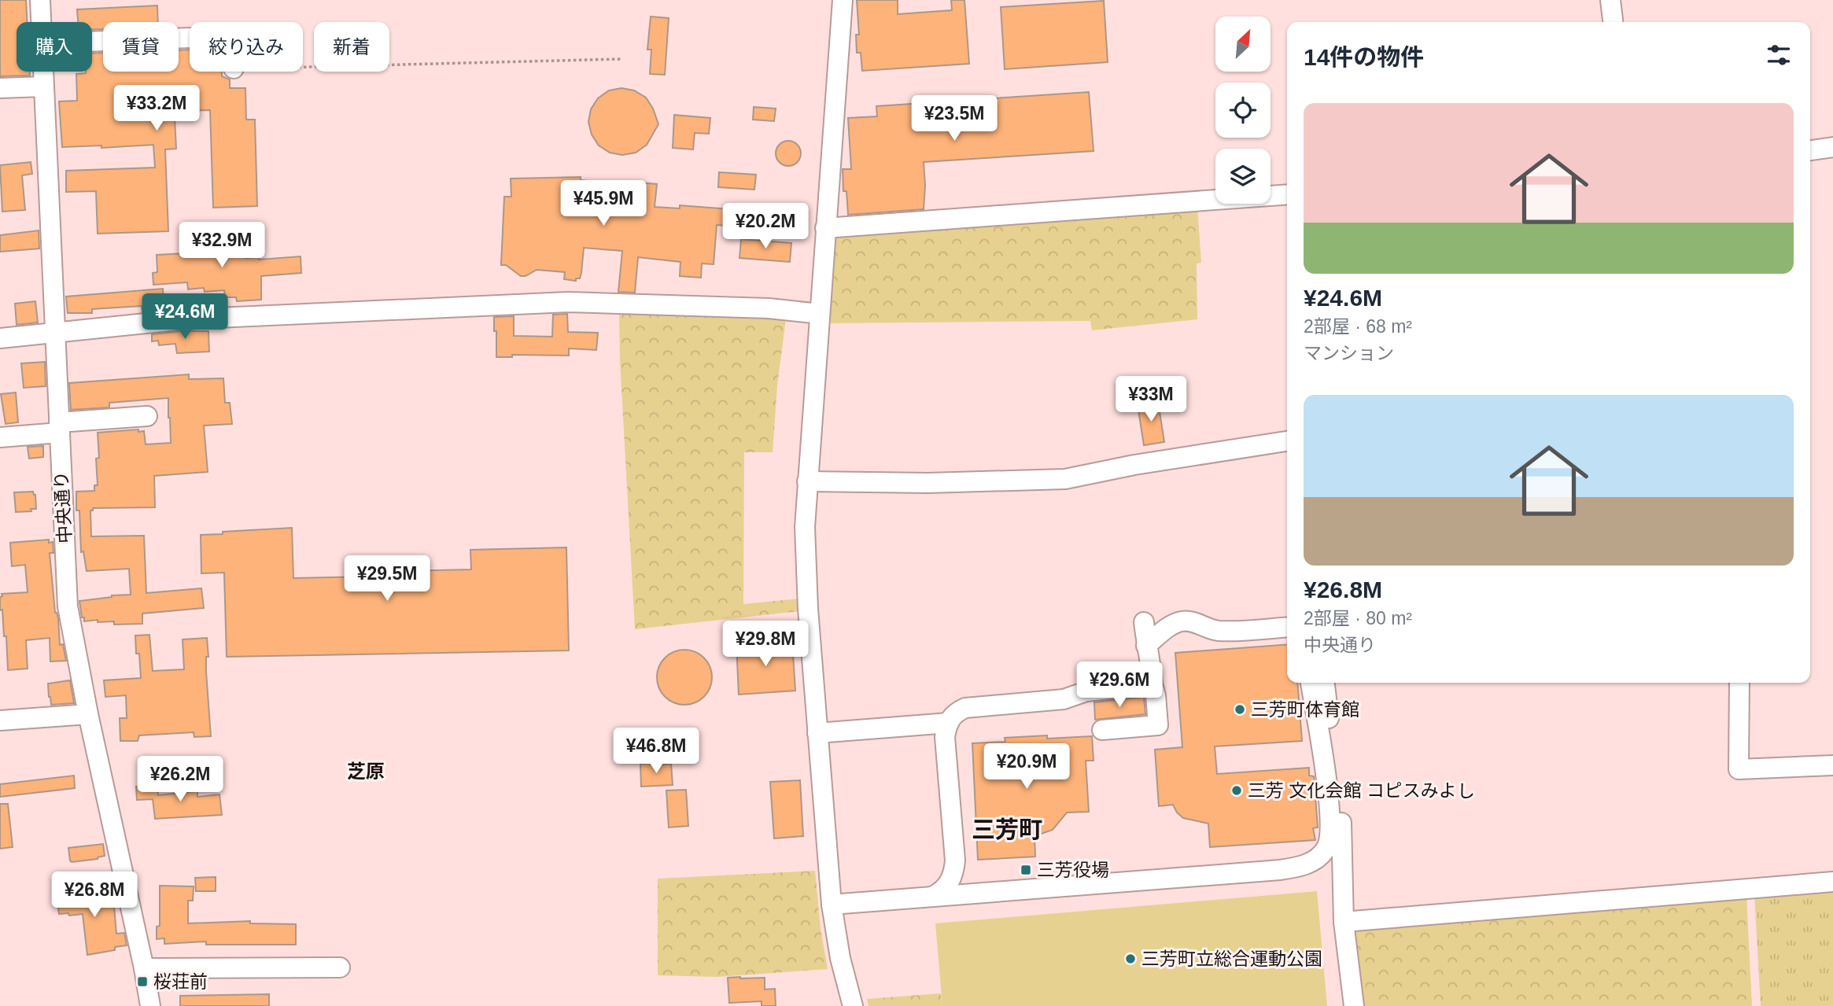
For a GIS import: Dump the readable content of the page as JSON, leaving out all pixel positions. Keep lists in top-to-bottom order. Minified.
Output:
{"streets":{"street":["中央通り"]},"districts":["芝原","三芳町"],"places":{"other":["三芳町体育館","三芳 文化会館 コピスみよし","三芳町立総合運動公園"],"transit":["三芳役場","桜荘前"]},"north":"top right","page":{"chip":["購入","賃貸","絞り込み","新着"],"heading":"14件の物件","price":["¥33.2M","¥23.5M","¥45.9M","¥20.2M","¥32.9M","¥24.6M","¥33M","¥29.5M","¥29.8M","¥29.6M","¥46.8M","¥20.9M","¥26.2M","¥26.8M"],"list":[{"name":"¥24.6M","note":"2部屋 · 68 m² · マンション"},{"name":"¥26.8M","note":"2部屋 · 80 m² · 中央通り"}]}}
